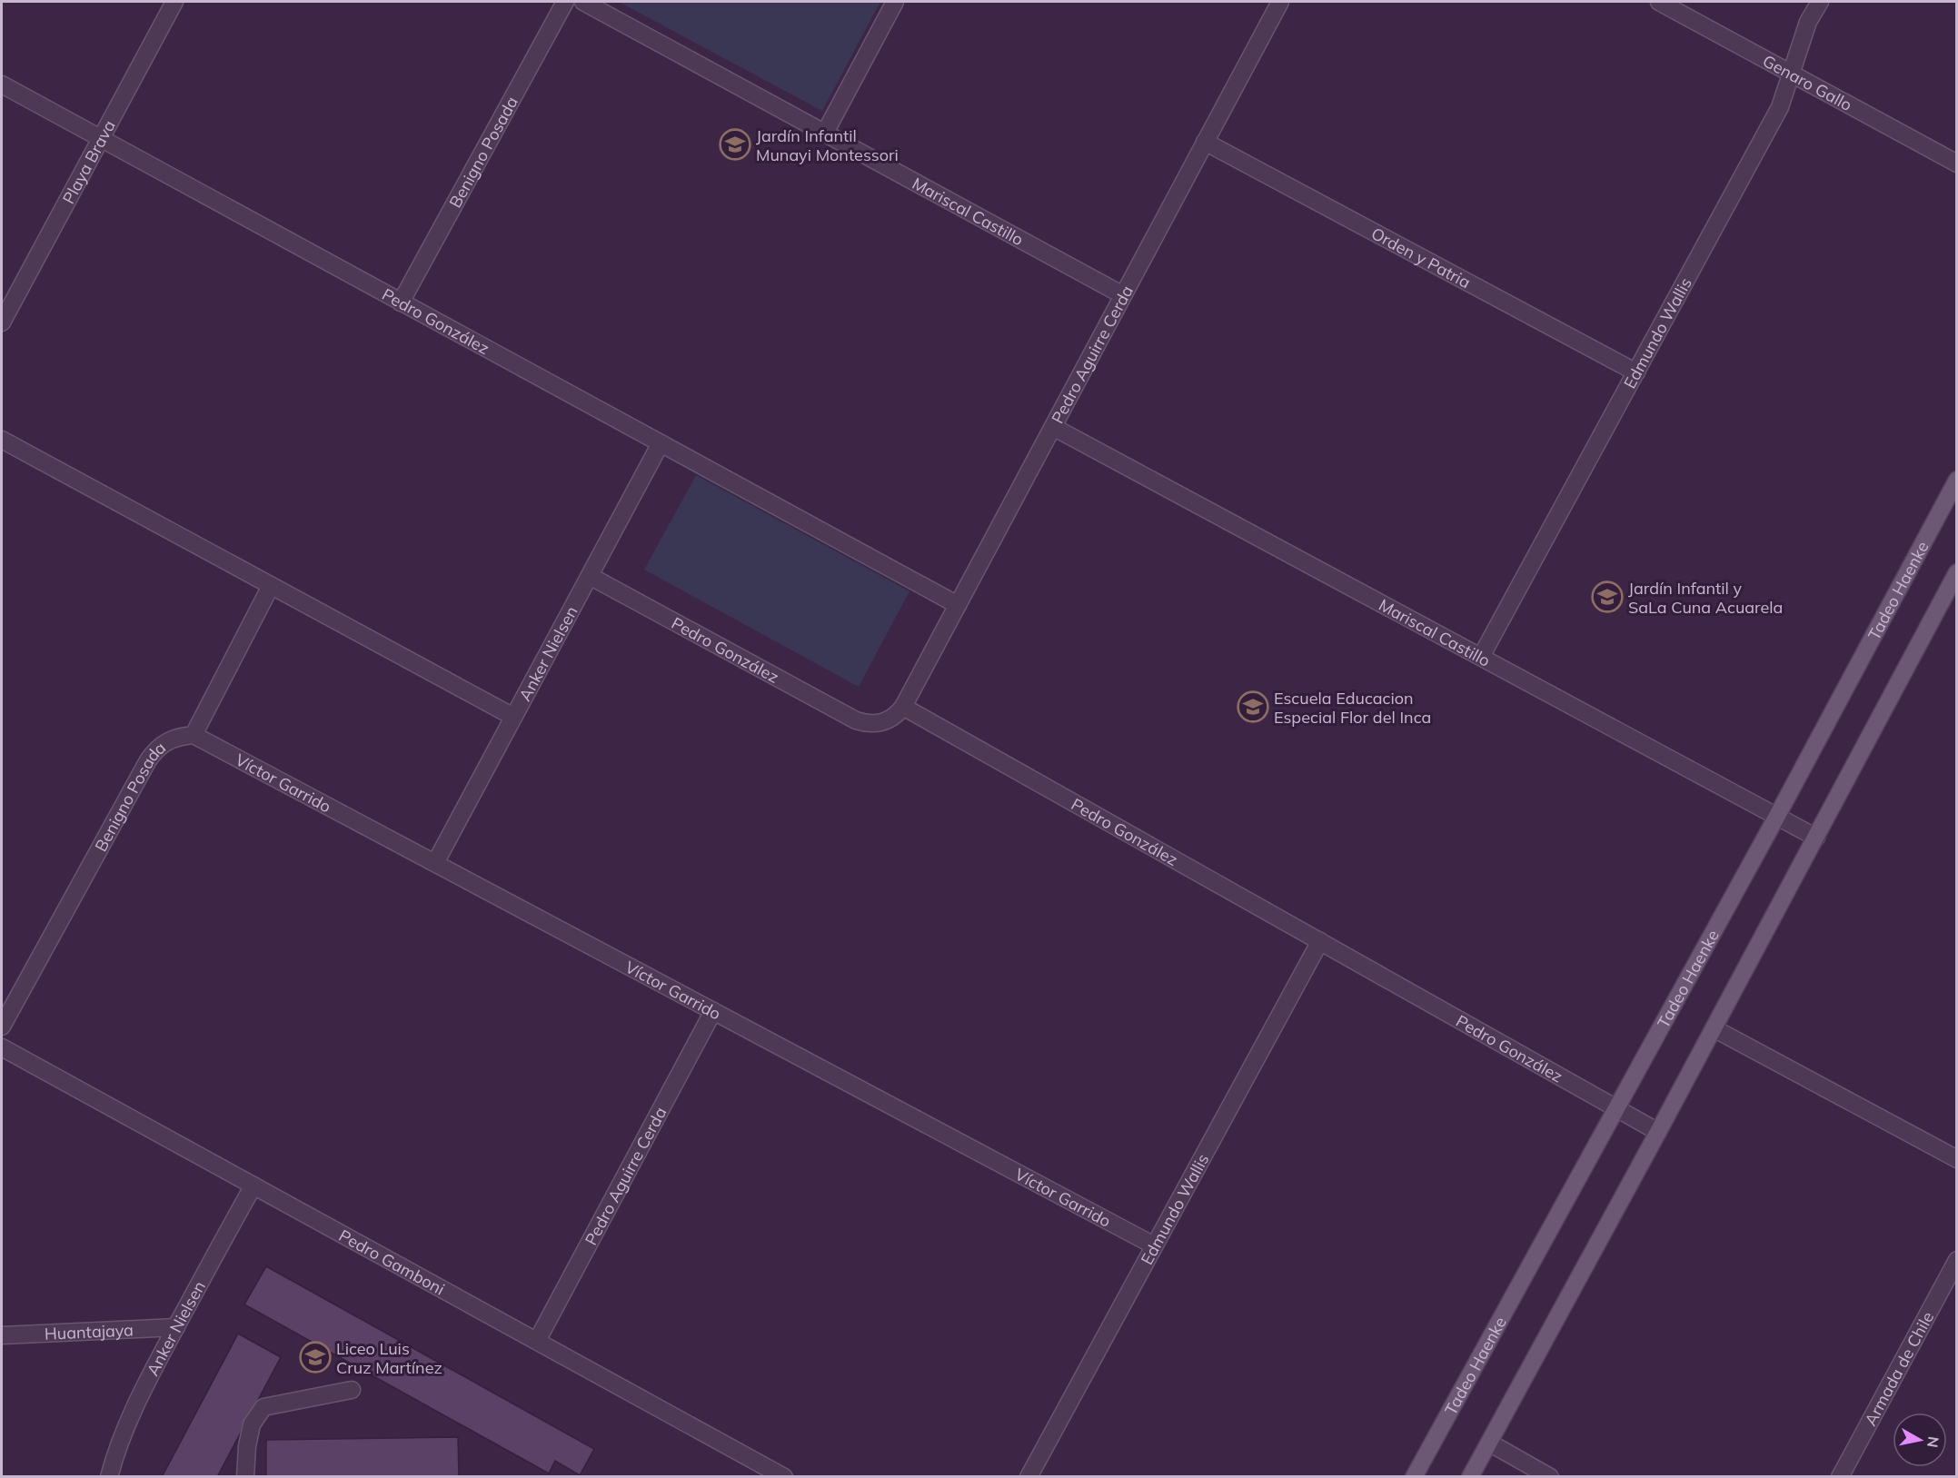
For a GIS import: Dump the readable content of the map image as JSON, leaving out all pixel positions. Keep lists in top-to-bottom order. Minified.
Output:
{"streets":{"main road":["Tadeo Haenke"],"street":["Genaro Gallo","Benigno Posada","Playa Brava","Mariscal Castillo","Orden y Patria","Pedro González","Edmundo Wallis","Pedro Aguirre Cerda","Anker Nielsen","Víctor Garrido","Pedro Gamboni","Huantajaya","Armada de Chile"]},"crossings":[["Genaro Gallo","Edmundo Wallis"],["Benigno Posada","Pedro González"],["Benigno Posada","Víctor Garrido"],["Playa Brava","Pedro González"],["Mariscal Castillo","Edmundo Wallis"],["Mariscal Castillo","Pedro Aguirre Cerda"],["Mariscal Castillo","Tadeo Haenke"],["Orden y Patria","Edmundo Wallis"],["Orden y Patria","Pedro Aguirre Cerda"],["Pedro González","Edmundo Wallis"],["Pedro González","Pedro Aguirre Cerda"],["Pedro González","Tadeo Haenke"],["Pedro González","Anker Nielsen"],["Edmundo Wallis","Víctor Garrido"],["Pedro Aguirre Cerda","Víctor Garrido"],["Pedro Aguirre Cerda","Pedro Gamboni"],["Anker Nielsen","Víctor Garrido"],["Anker Nielsen","Pedro Gamboni"],["Anker Nielsen","Huantajaya"]],"places":{"school or university":["Jardín Infantil Munayi Montessori","Jardín Infantil y SaLa Cuna Acuarela","Escuela Educacion Especial Flor del Inca","Liceo Luis Cruz Martínez"]},"north":"right"}
